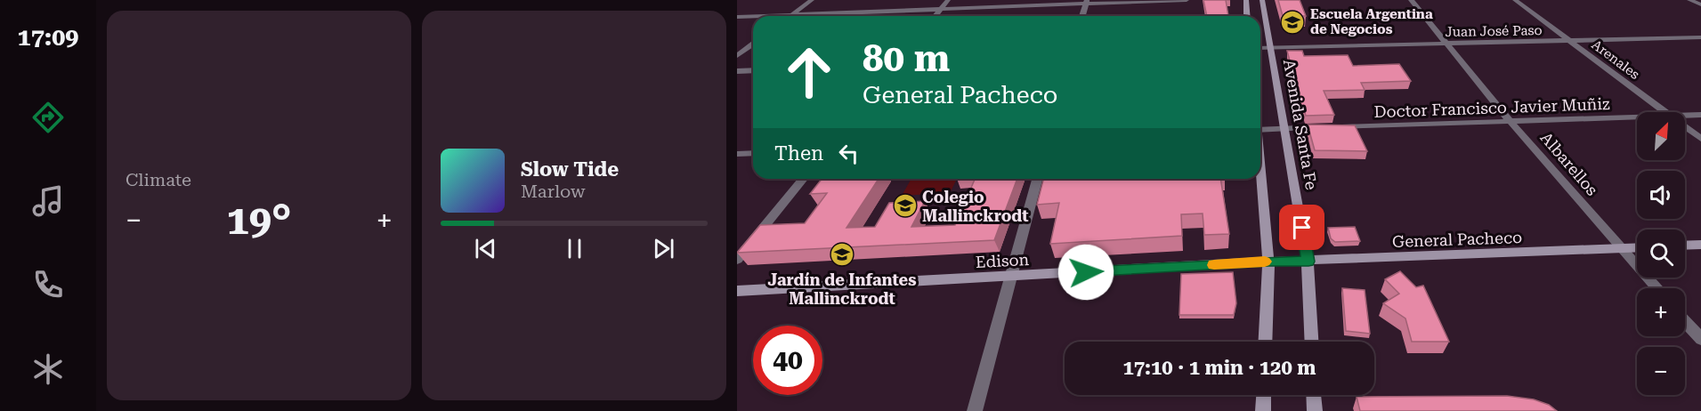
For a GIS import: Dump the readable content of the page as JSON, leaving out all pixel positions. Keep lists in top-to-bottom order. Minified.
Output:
{"streets":{"main road":["Avenida Santa Fe","General Pacheco","Edison"],"street":["Juan José Paso","Arenales","Doctor Francisco Javier Muñiz","Albarellos"]},"crossings":[["Juan José Paso","Arenales"],["Juan José Paso","Avenida Santa Fe"],["Juan José Paso","Albarellos"],["Doctor Francisco Javier Muñiz","Avenida Santa Fe"],["Doctor Francisco Javier Muñiz","Albarellos"],["Avenida Santa Fe","General Pacheco"],["Albarellos","General Pacheco"],["General Pacheco","Edison"]],"places":{"school or university":["Escuela Argentina de Negocios","Colegio Mallinckrodt","Jardín de Infantes Mallinckrodt"]},"north":"top right","page":{"tabs":"17:09","tile":"Climate","turn":["80 m","General Pacheco"],"map_buttons":["+","−"],"then":"Then","song":["Slow Tide","Marlow"],"heat":["−","19°","+"],"limit":"40","trip":"17:10 · 1 min · 120 m"}}
